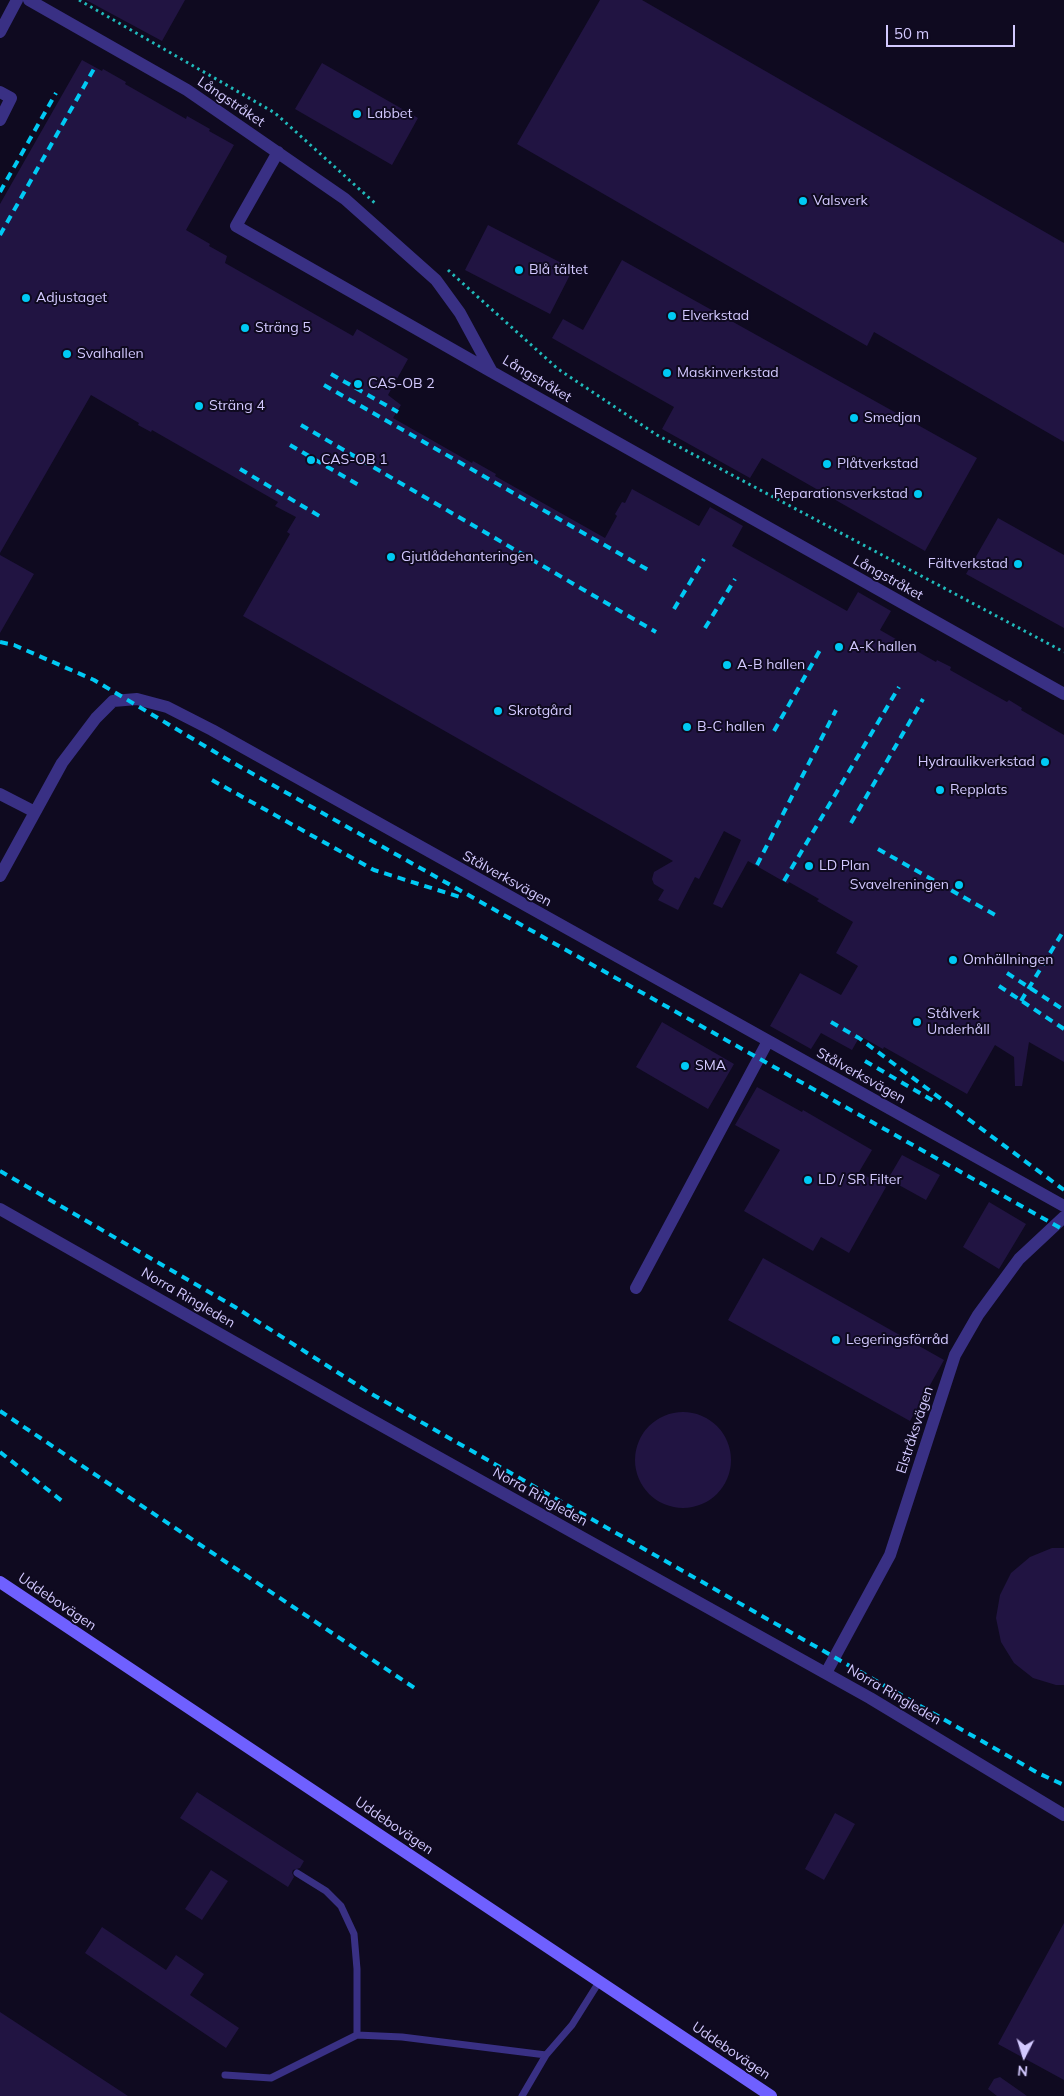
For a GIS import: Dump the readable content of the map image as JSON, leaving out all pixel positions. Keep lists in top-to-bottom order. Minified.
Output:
{"streets":{"street":["Långstråket","Stålverksvägen","Norra Ringleden","Elstråksvägen","Uddebovägen"]},"crossings":[["Norra Ringleden","Elstråksvägen"]],"places":["Labbet","Valsverk","Blå tältet","Adjustaget","Elverkstad","Sträng 5","Svalhallen","Maskinverkstad","CAS-OB 2","Sträng 4","Smedjan","CAS-OB 1","Plåtverkstad","Reparationsverkstad","Gjutlådehanteringen","Fältverkstad","A-K hallen","A-B hallen","Skrotgård","B-C hallen","Hydraulikverkstad","Repplats","LD Plan","Svavelreningen","Omhällningen","Stålverk Underhåll","SMA","LD / SR Filter","Legeringsförråd"],"scale_bar":"50 m","north":"bottom"}
